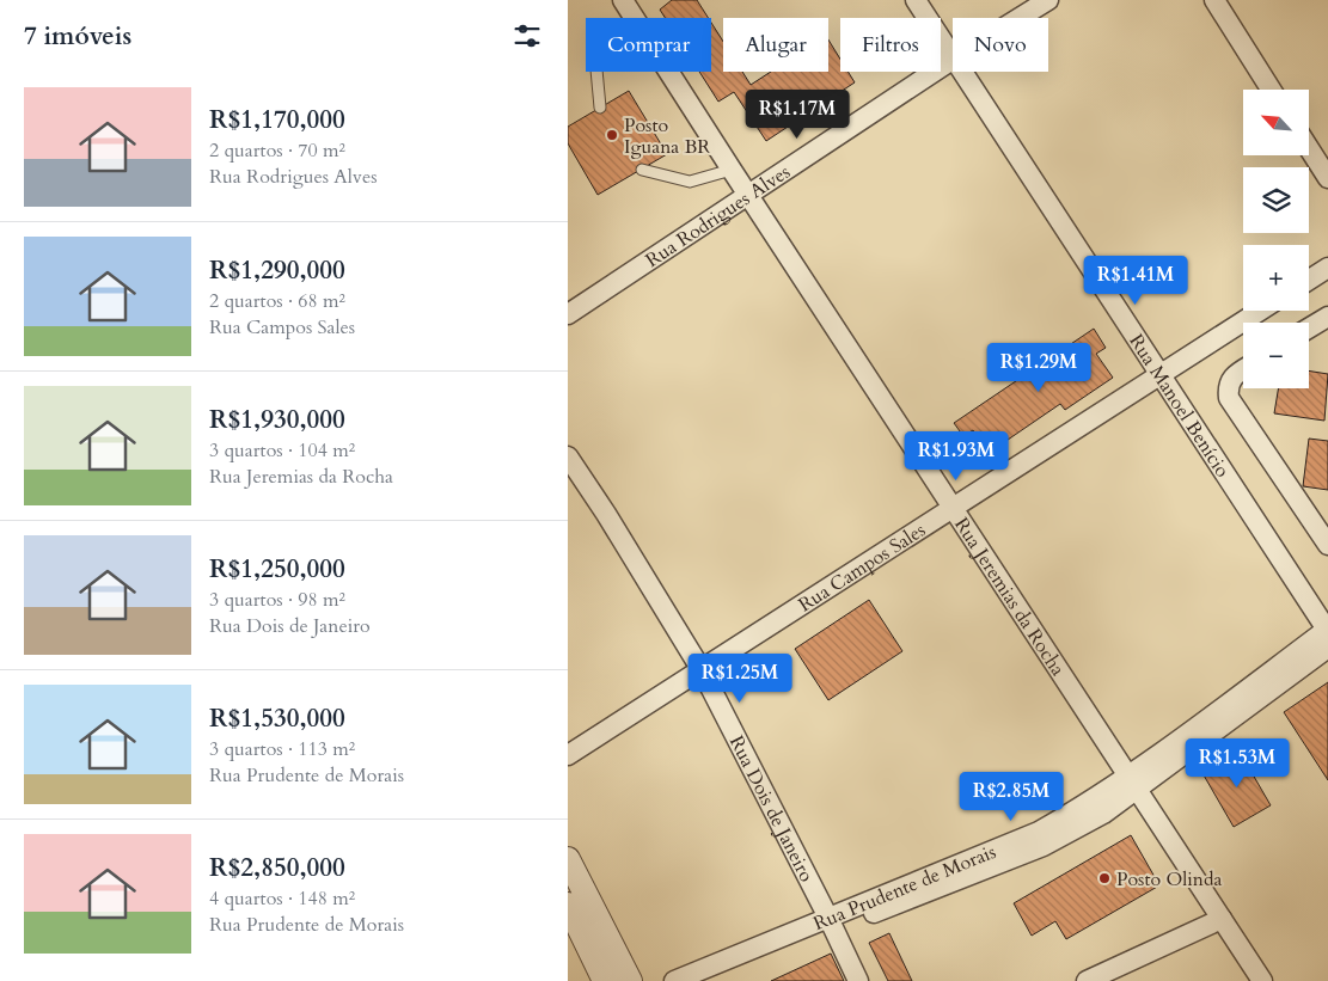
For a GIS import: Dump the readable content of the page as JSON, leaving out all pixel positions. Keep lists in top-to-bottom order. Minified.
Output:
{"streets":{"street":["Rua Rodrigues Alves","Rua Manoel Benício","Rua Campos Sales","Rua Jeremias da Rocha","Rua Dois de Janeiro","Rua Prudente de Morais"]},"crossings":[["Rua Rodrigues Alves","Rua Jeremias da Rocha"],["Rua Manoel Benício","Rua Campos Sales"],["Rua Manoel Benício","Rua Prudente de Morais"],["Rua Campos Sales","Rua Jeremias da Rocha"],["Rua Campos Sales","Rua Dois de Janeiro"],["Rua Jeremias da Rocha","Rua Prudente de Morais"],["Rua Dois de Janeiro","Rua Prudente de Morais"]],"places":["Posto Iguana BR","Posto Olinda"],"north":"top left","page":{"heading":"7 imóveis","chip":["Comprar","Alugar","Filtros","Novo"],"list":[{"name":"R$1,170,000","note":"2 quartos · 70 m² · Rua Rodrigues Alves"},{"name":"R$1,290,000","note":"2 quartos · 68 m² · Rua Campos Sales"},{"name":"R$1,930,000","note":"3 quartos · 104 m² · Rua Jeremias da Rocha"},{"name":"R$1,250,000","note":"3 quartos · 98 m² · Rua Dois de Janeiro"},{"name":"R$1,530,000","note":"3 quartos · 113 m² · Rua Prudente de Morais"},{"name":"R$2,850,000","note":"4 quartos · 148 m² · Rua Prudente de Morais"}],"map_buttons":["+","−"],"price":["R$1.17M","R$1.41M","R$1.29M","R$1.93M","R$1.25M","R$1.53M","R$2.85M"]}}
